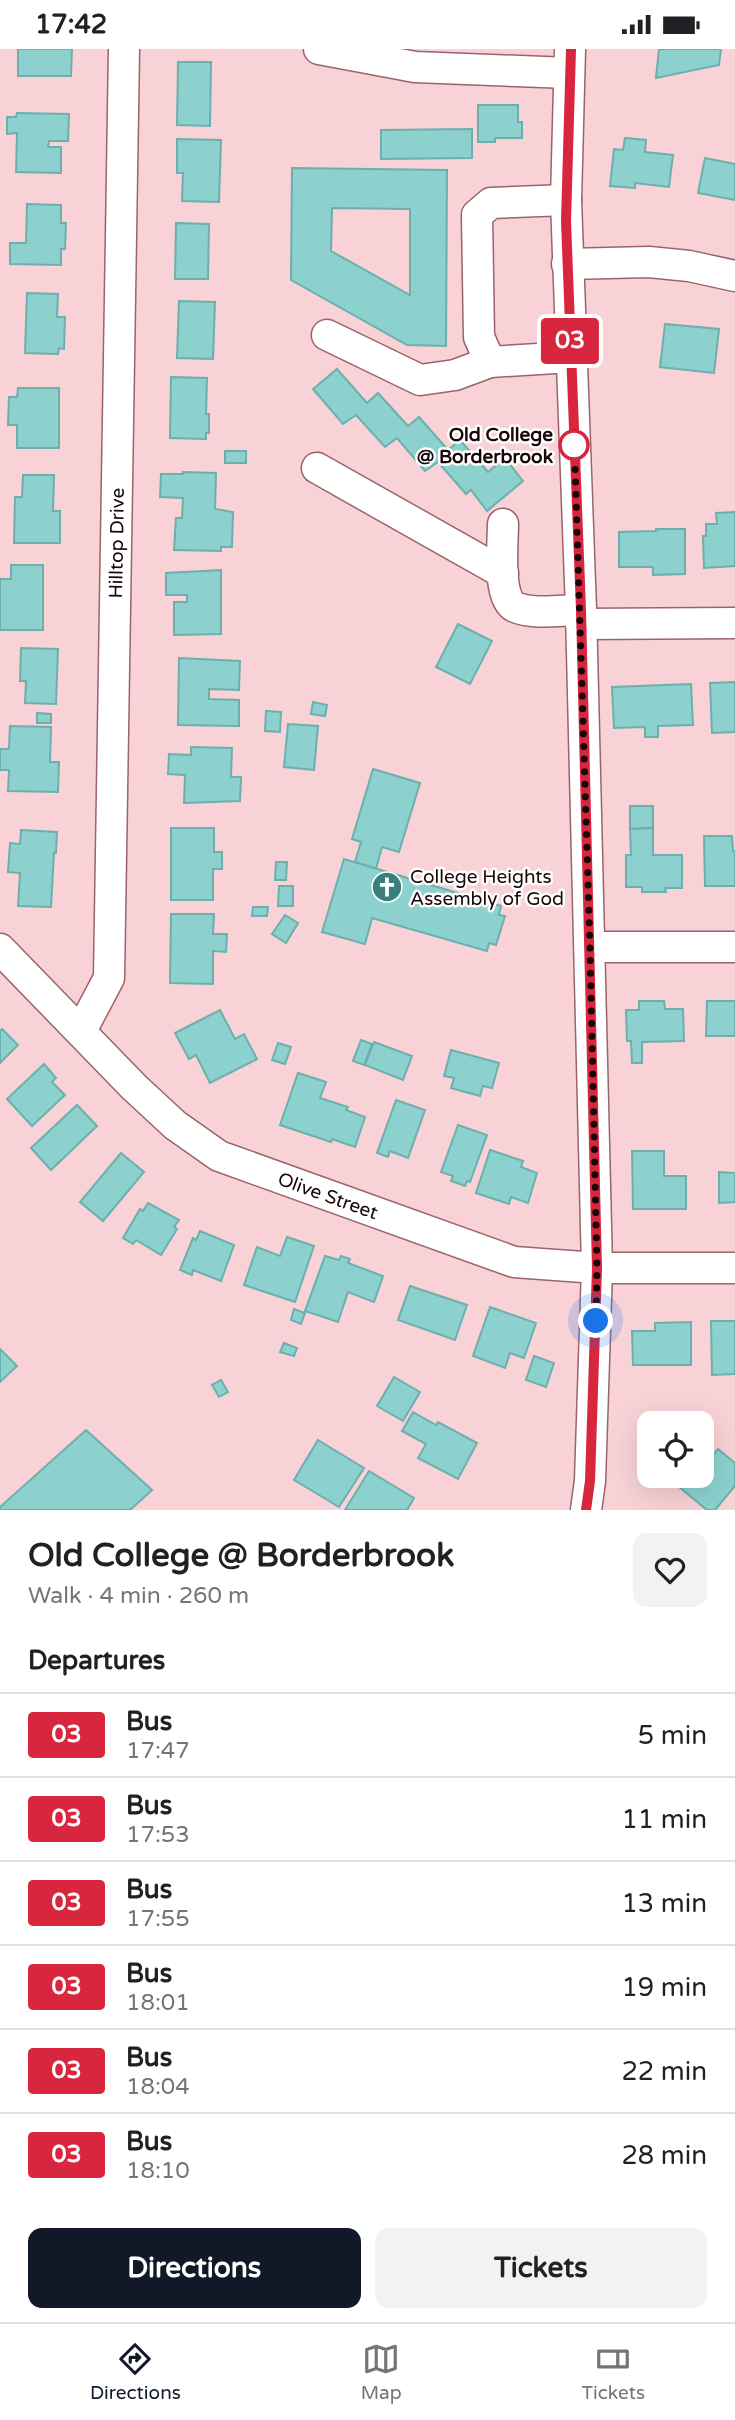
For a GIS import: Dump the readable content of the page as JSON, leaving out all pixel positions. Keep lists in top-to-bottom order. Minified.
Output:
{"streets":{"street":["Hilltop Drive","Olive Street"]},"crossings":[["Hilltop Drive","Olive Street"]],"places":{"other":["Old College @ Borderbrook"],"church":["College Heights Assembly of God"]},"lines":["bus line 03"],"page":{"status":"17:42","on_map":"03","heading":[["Old College @ Borderbrook","Walk · 4 min · 260 m"],"Departures"],"list":[{"mark":"03","name":"Bus","note":"17:47","value":"5 min"},{"mark":"03","name":"Bus","note":"17:53","value":"11 min"},{"mark":"03","name":"Bus","note":"17:55","value":"13 min"},{"mark":"03","name":"Bus","note":"18:01","value":"19 min"},{"mark":"03","name":"Bus","note":"18:04","value":"22 min"},{"mark":"03","name":"Bus","note":"18:10","value":"28 min"}],"buttons":["Directions","Tickets"],"tabs":["Directions","Map","Tickets"]}}
